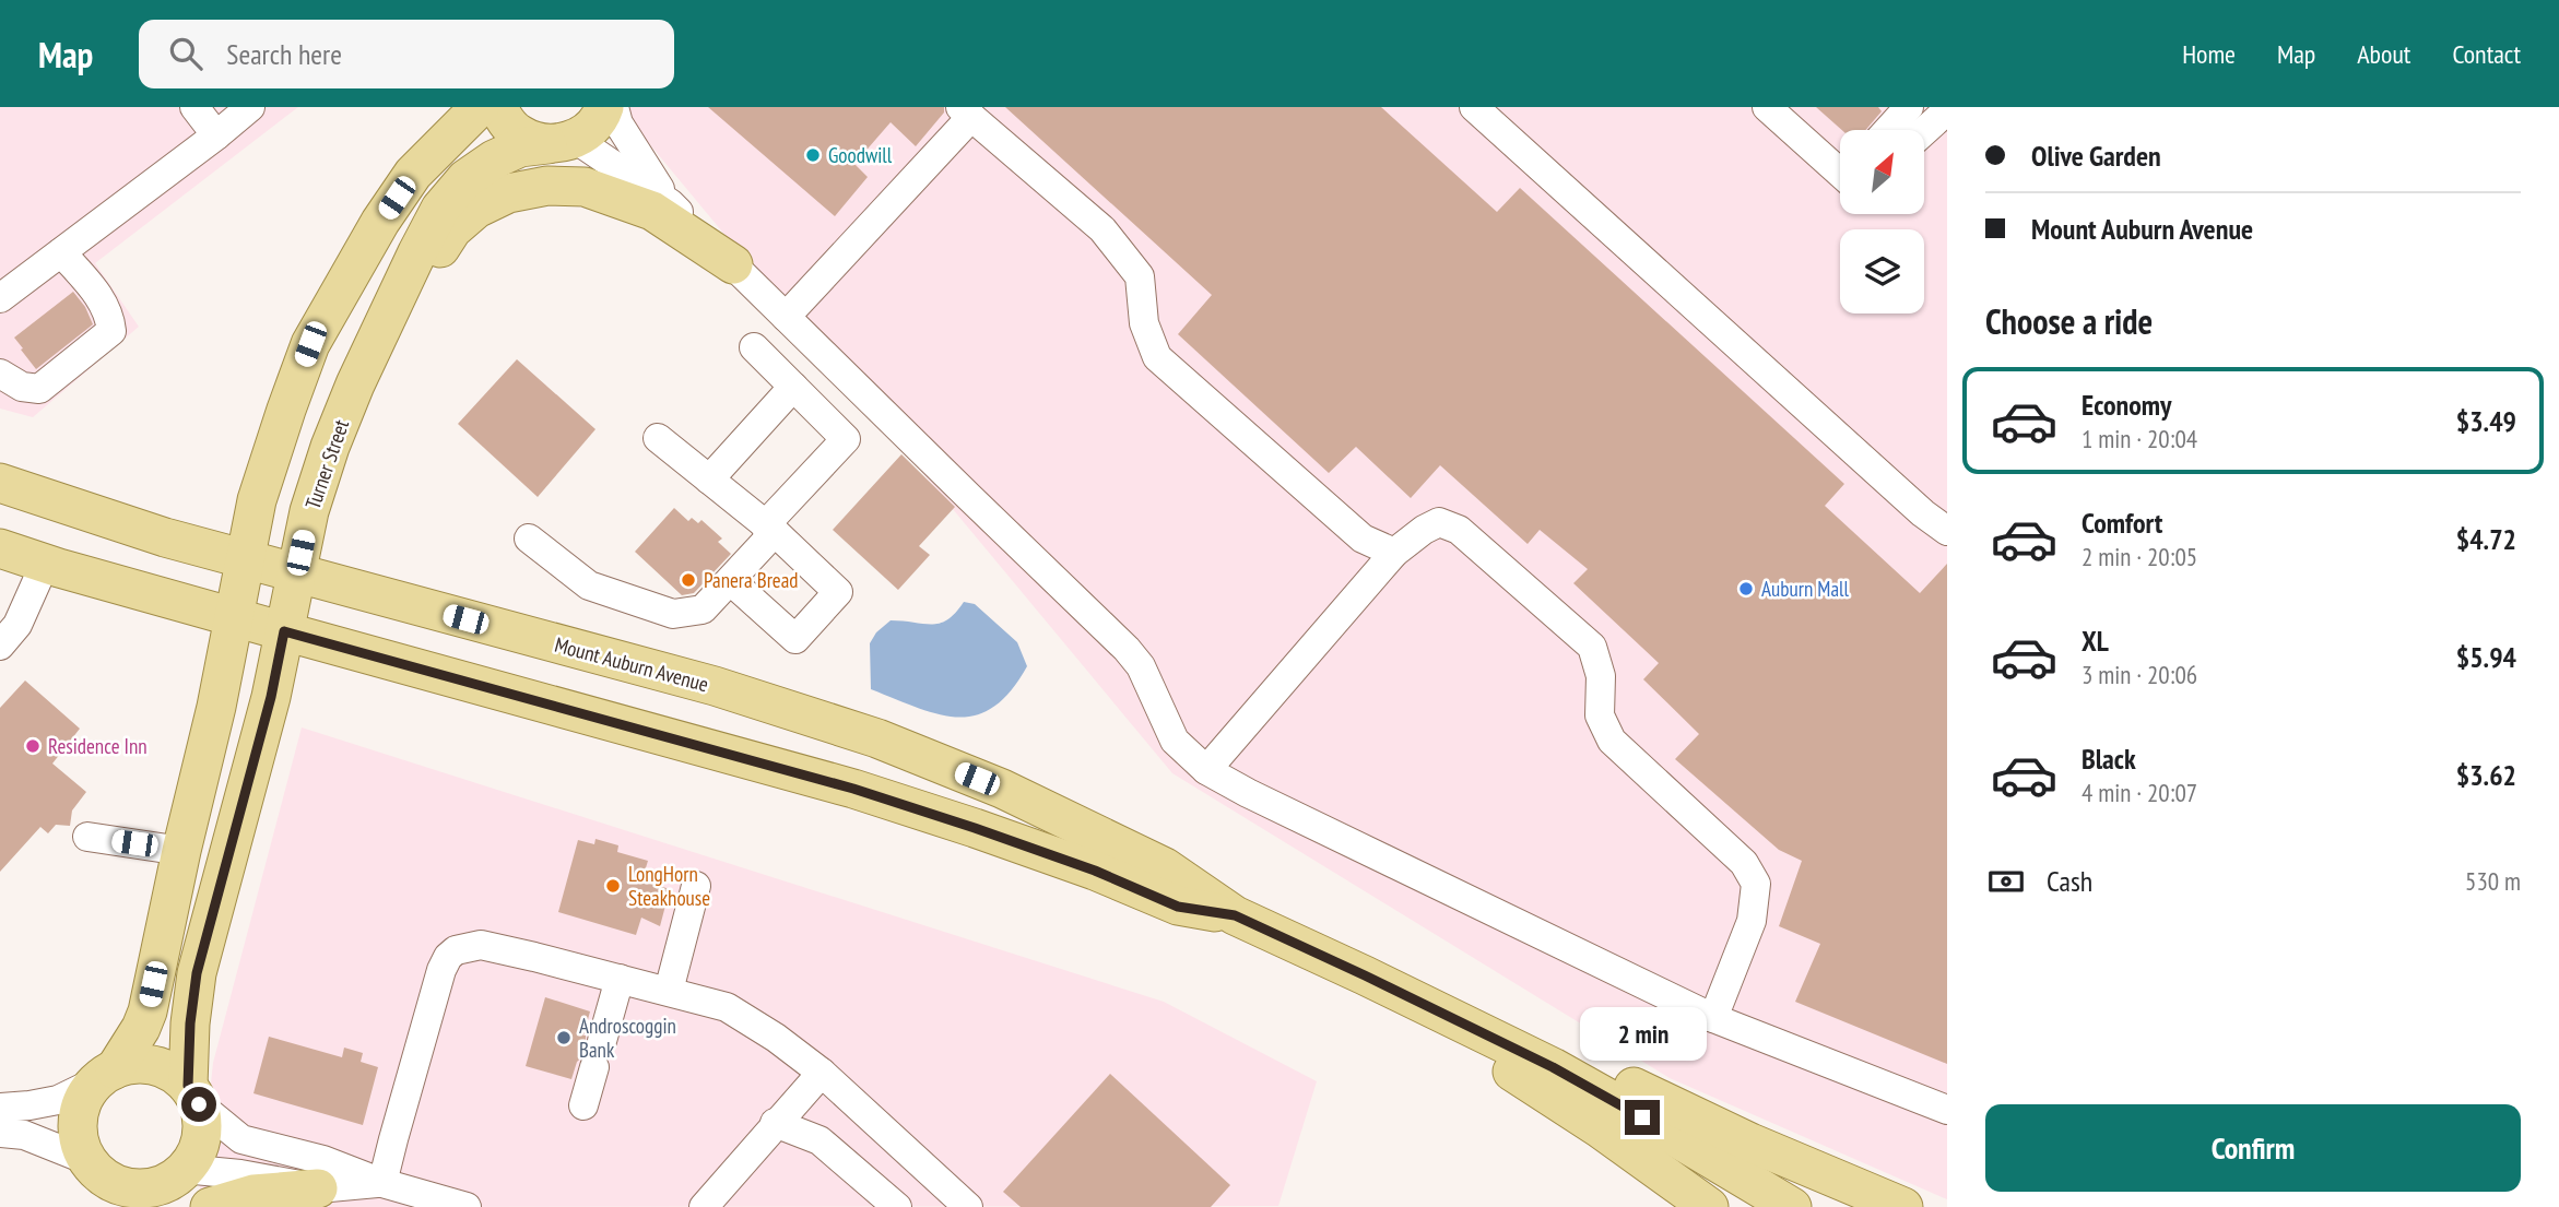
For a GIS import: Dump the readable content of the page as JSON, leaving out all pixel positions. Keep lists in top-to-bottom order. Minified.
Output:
{"streets":{"main road":["Turner Street","Mount Auburn Avenue"]},"crossings":[["Turner Street","Mount Auburn Avenue"]],"places":["Goodwill","Panera Bread","Auburn Mall","Residence Inn","LongHorn Steakhouse","Androscoggin Bank"],"north":"top right","page":{"header":"Map","search":"Search here","nav":["Home","Map","About","Contact"],"banner":["Olive Garden","Mount Auburn Avenue"],"heading":"Choose a ride","list":[{"name":"Economy","note":"1 min · 20:04","value":"$3.49"},{"name":"Comfort","note":"2 min · 20:05","value":"$4.72"},{"name":"XL","note":"3 min · 20:06","value":"$5.94"},{"name":"Black","note":"4 min · 20:07","value":"$3.62"}],"pay":["Cash","530 m"],"bubble":"2 min","buttons":"Confirm"}}
